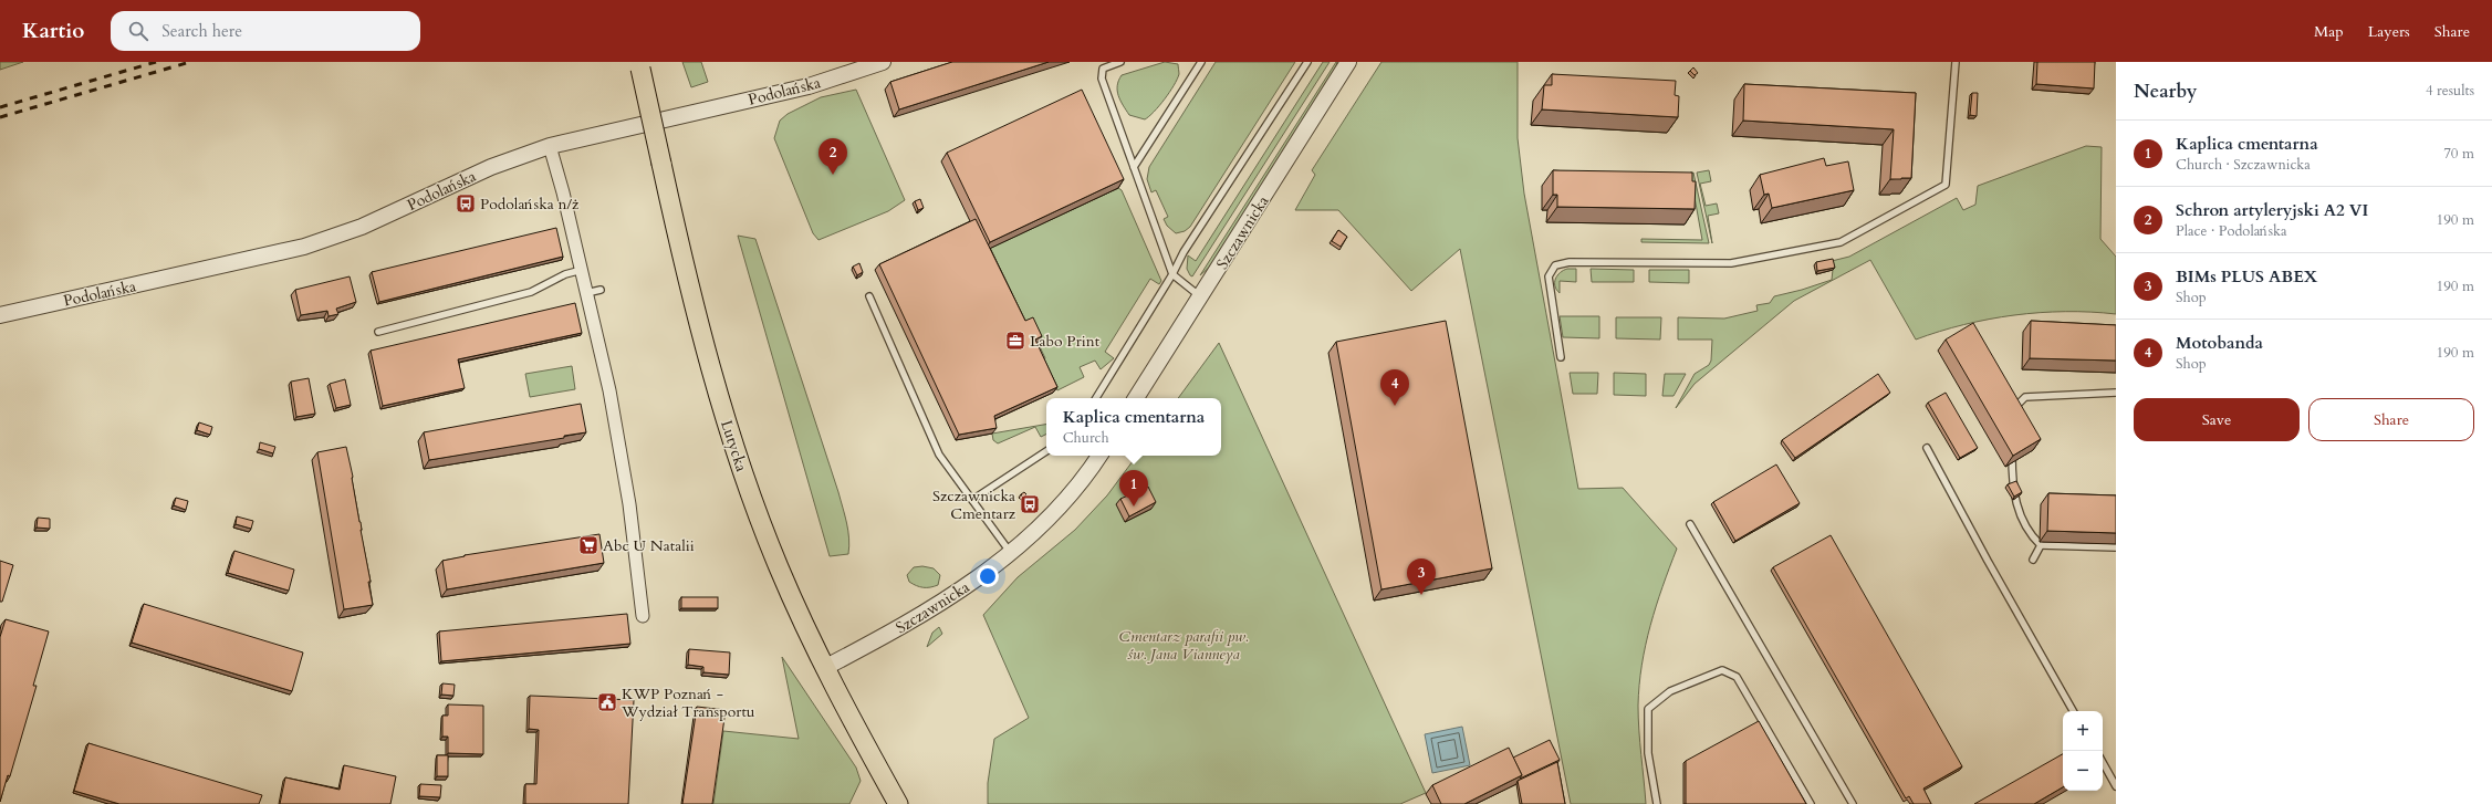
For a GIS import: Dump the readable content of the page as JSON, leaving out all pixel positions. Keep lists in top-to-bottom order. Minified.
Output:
{"streets":{"main road":["Lutycka"],"street":["Podolańska","Szczawnicka"]},"crossings":[["Szczawnicka","Lutycka"]],"parks":["Cmentarz parafii pw. św. Jana Vianneya"],"places":{"bus stop":["Podolańska n/ż","Szczawnicka Cmentarz"],"office":["Labo Print"],"supermarket":["Abc U Natalii"],"public building":["KWP Poznań - Wydział Transportu"]},"page":{"header":"Kartio","search":"Search here","nav":["Map","Layers","Share"],"heading":["Nearby","4 results"],"list":[{"mark":"1","name":"Kaplica cmentarna","note":"Church · Szczawnicka","value":"70 m"},{"mark":"2","name":"Schron artyleryjski A2 VI","note":"Place · Podolańska","value":"190 m"},{"mark":"3","name":"BIMs PLUS ABEX","note":"Shop","value":"190 m"},{"mark":"4","name":"Motobanda","note":"Shop","value":"190 m"}],"pins":["2","4","1","3"],"buttons":["Save","Share"],"popup":["Kaplica cmentarna","Church"],"map_buttons":["+","−"]}}
